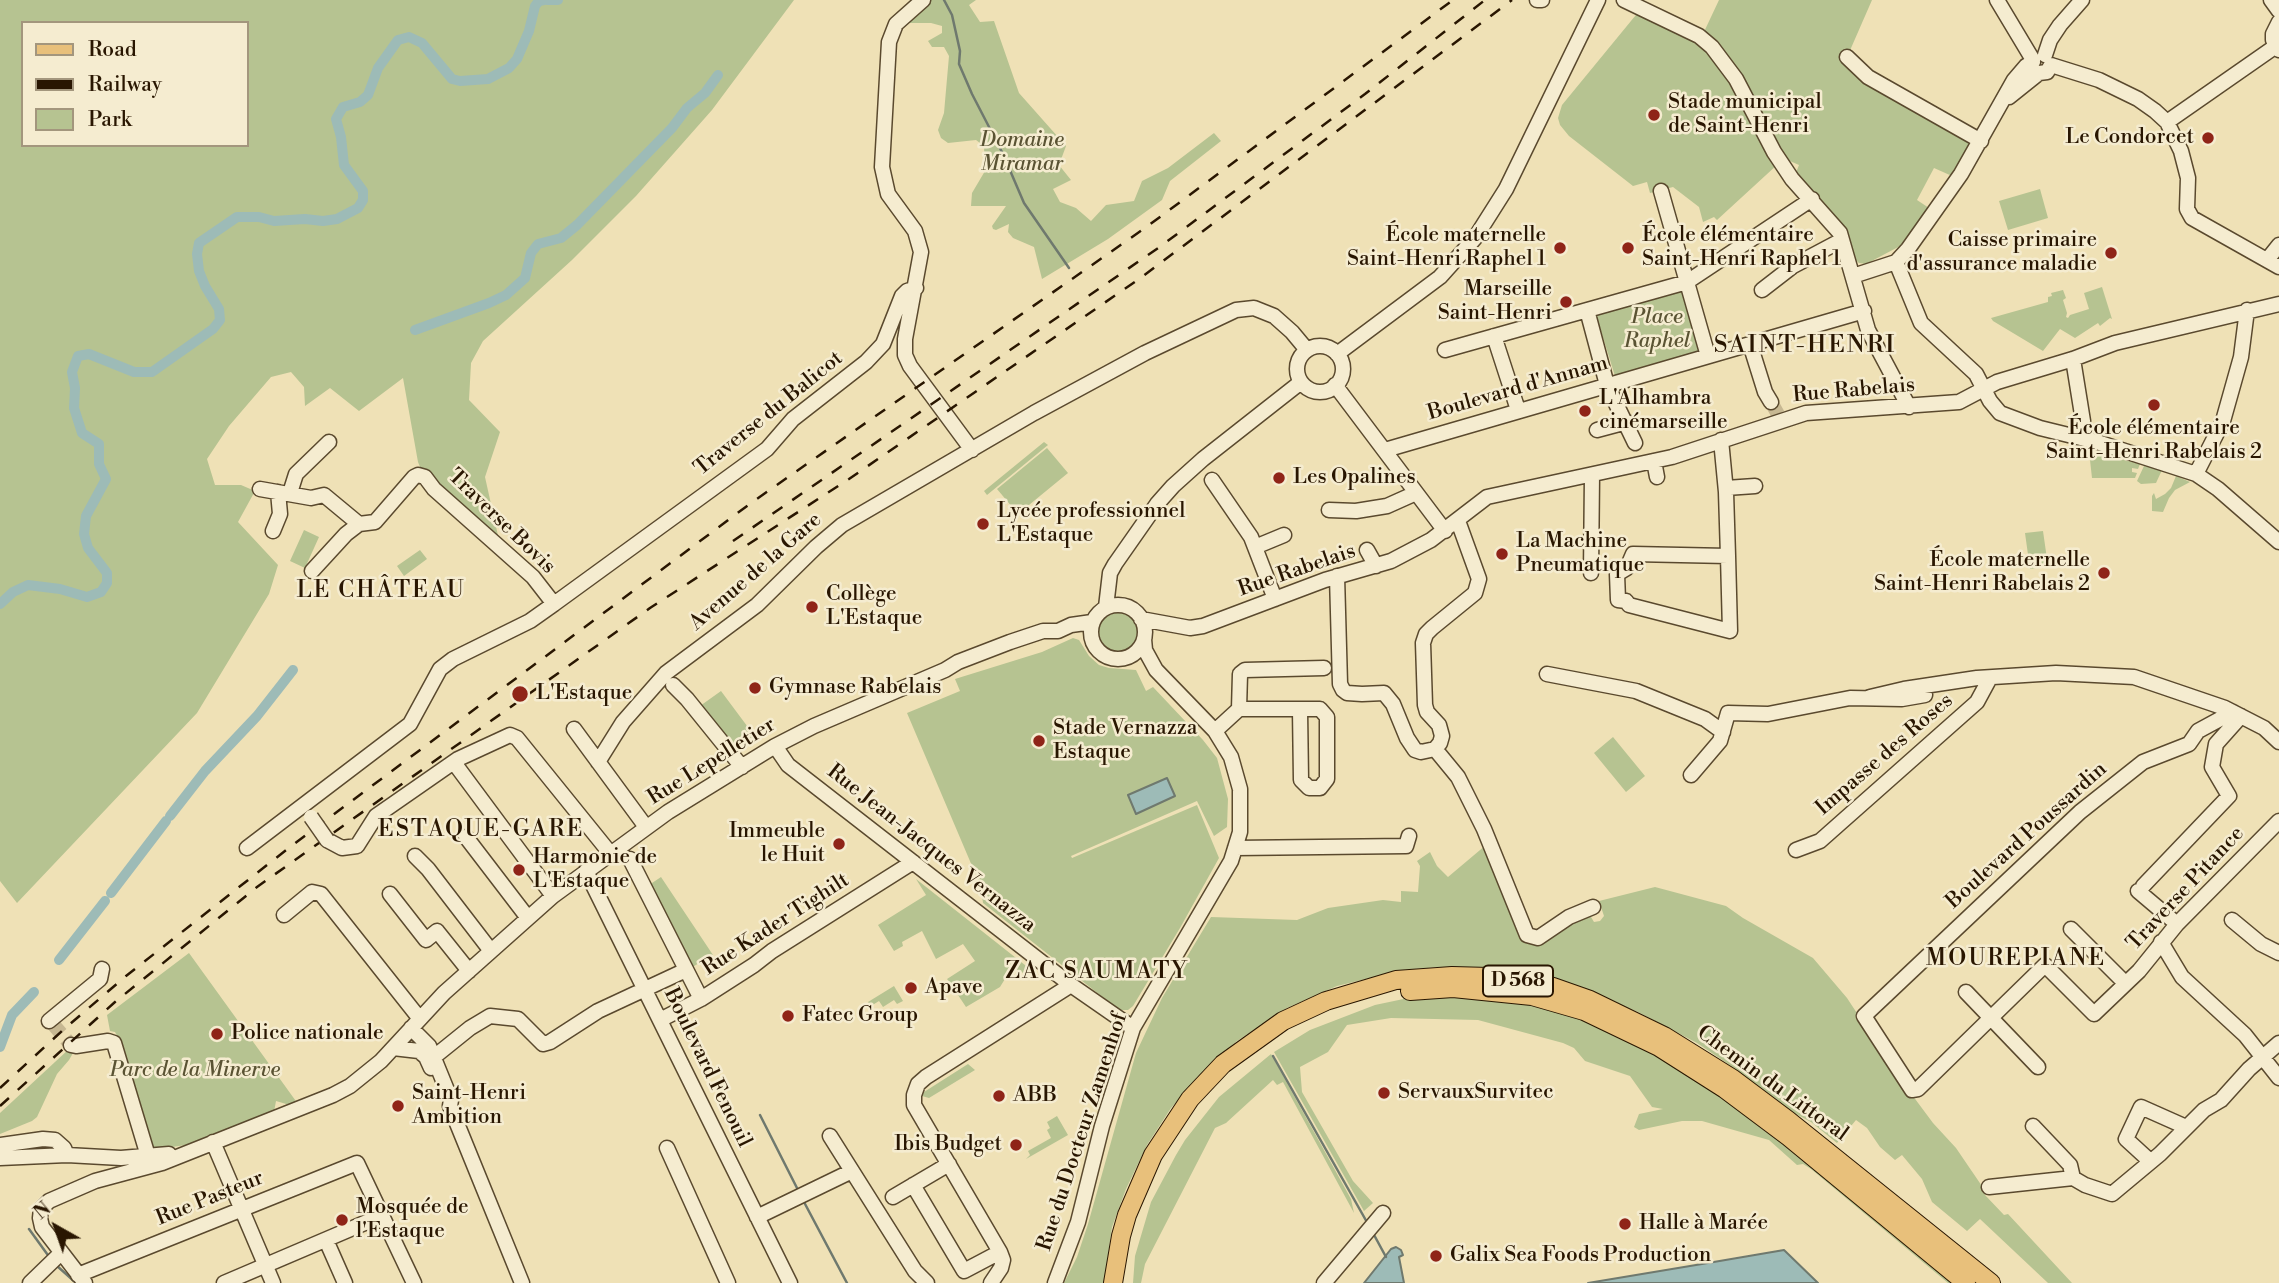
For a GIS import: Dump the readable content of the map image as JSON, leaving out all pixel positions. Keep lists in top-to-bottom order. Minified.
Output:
{"streets":{"main road":["D 568","Chemin du Littoral"],"street":["Boulevard d'Annam","Rue Rabelais","Traverse du Balicot","Traverse Bovis","Avenue de la Gare","Impasse des Roses","Rue Lepelletier","Boulevard Poussardin","Rue Jean-Jacques Vernazza","Traverse Pitance","Rue Kader Tighilt","Boulevard Fenouil","Rue du Docteur Zamenhof","Rue Pasteur"]},"crossings":[["Rue Rabelais","Rue Lepelletier"],["Rue Rabelais","Rue du Docteur Zamenhof"],["Traverse du Balicot","Traverse Bovis"],["Rue Lepelletier","Rue Jean-Jacques Vernazza"],["Rue Lepelletier","Boulevard Fenouil"],["Rue Lepelletier","Rue du Docteur Zamenhof"],["Boulevard Poussardin","Traverse Pitance"],["Rue Jean-Jacques Vernazza","Rue Kader Tighilt"],["Rue Jean-Jacques Vernazza","Rue du Docteur Zamenhof"],["Rue Kader Tighilt","Boulevard Fenouil"]],"districts":["SAINT-HENRI","LE CHÂTEAU","ESTAQUE-GARE","MOUREPIANE","ZAC SAUMATY"],"parks":["Domaine Miramar","Place Raphel","Parc de la Minerve"],"places":["Stade municipal de Saint-Henri","Le Condorcet","École maternelle Saint-Henri Raphel 1","École élémentaire Saint-Henri Raphel 1","Caisse primaire d'assurance maladie","Marseille Saint-Henri","École élémentaire Saint-Henri Rabelais 2","L'Alhambra cinémarseille","Les Opalines","Lycée professionnel L'Estaque","La Machine Pneumatique","École maternelle Saint-Henri Rabelais 2","Collège L'Estaque","Gymnase Rabelais","L'Estaque","Stade Vernazza Estaque","Immeuble le Huit","Harmonie de L'Estaque","Apave","Fatec Group","Police nationale","ServauxSurvitec","ABB","Saint-Henri Ambition","Ibis Budget","Mosquée de l'Estaque","Halle à Marée","Galix Sea Foods Production"],"legend":["Road","Railway","Park"],"north":"top left"}
